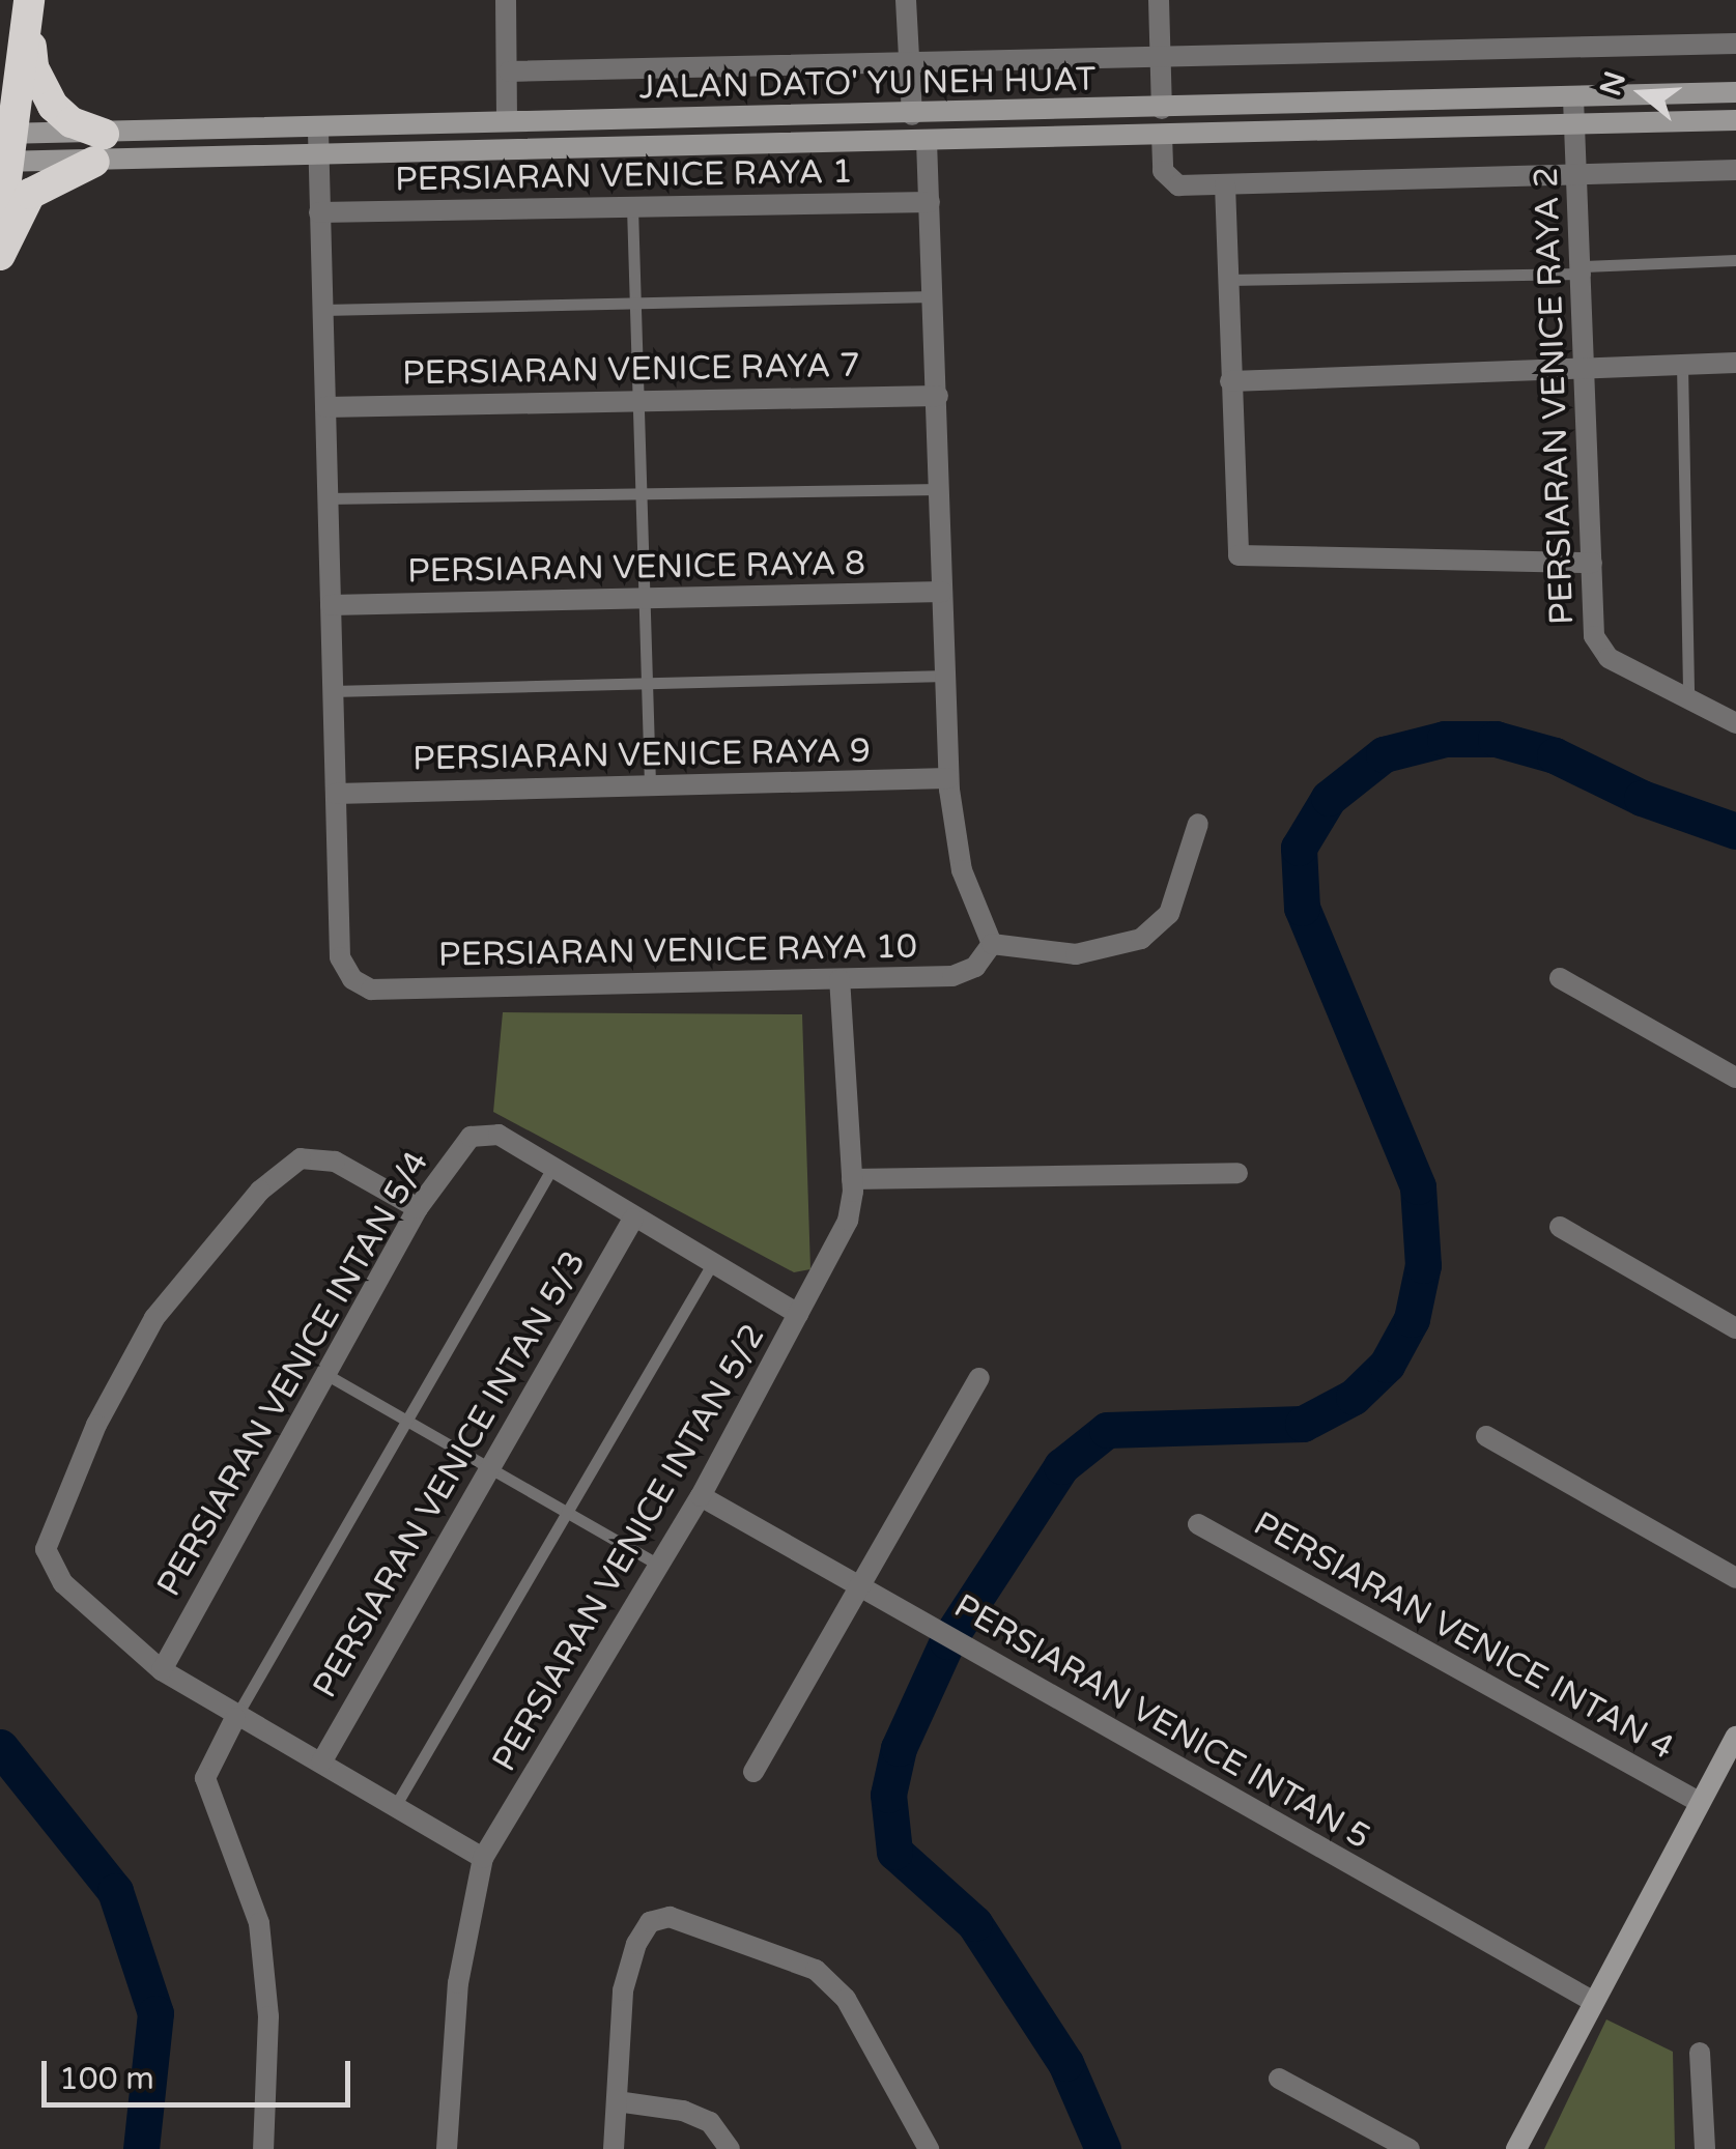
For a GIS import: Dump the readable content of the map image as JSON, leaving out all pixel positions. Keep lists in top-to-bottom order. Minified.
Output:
{"streets":{"main road":["JALAN DATO' YU NEH HUAT"],"street":["PERSIARAN VENICE RAYA 1","PERSIARAN VENICE RAYA 7","PERSIARAN VENICE RAYA 2","PERSIARAN VENICE RAYA 8","PERSIARAN VENICE RAYA 9","PERSIARAN VENICE RAYA 10","PERSIARAN VENICE INTAN 5/4","PERSIARAN VENICE INTAN 5/3","PERSIARAN VENICE INTAN 5/2","PERSIARAN VENICE INTAN 4","PERSIARAN VENICE INTAN 5"]},"crossings":[["JALAN DATO' YU NEH HUAT","PERSIARAN VENICE RAYA 2"],["PERSIARAN VENICE RAYA 9","PERSIARAN VENICE RAYA 10"],["PERSIARAN VENICE RAYA 10","PERSIARAN VENICE INTAN 5/2"],["PERSIARAN VENICE INTAN 5/2","PERSIARAN VENICE INTAN 5"]],"scale_bar":"100 m","north":"left"}
